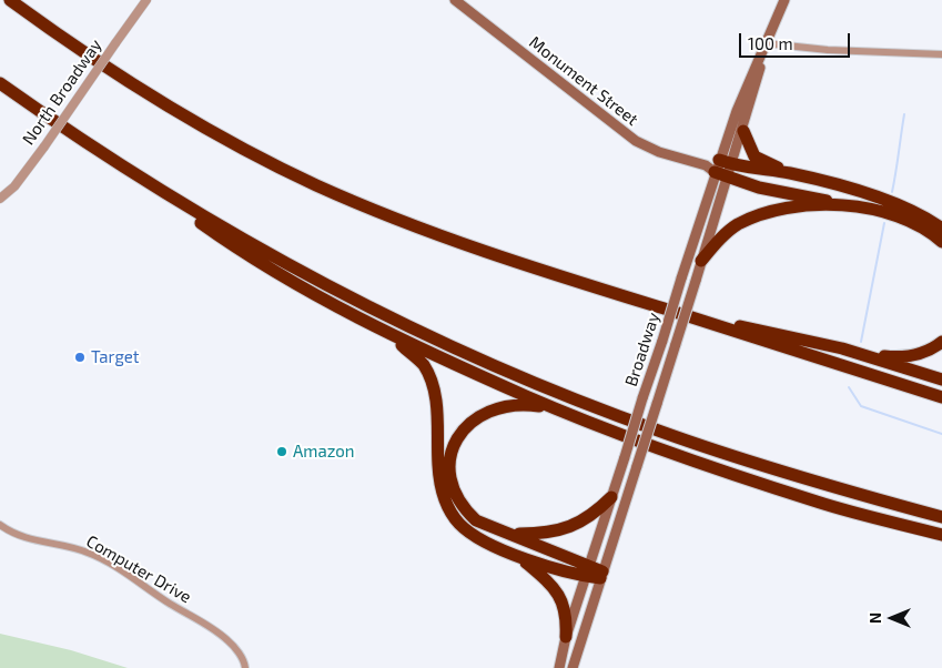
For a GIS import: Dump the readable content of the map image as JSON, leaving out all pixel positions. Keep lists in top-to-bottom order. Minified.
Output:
{"streets":{"main road":["Monument Street","Broadway"],"street":["North Broadway","Computer Drive"]},"crossings":[["Monument Street","Broadway"]],"places":["Target","Amazon"],"scale_bar":"100 m","north":"left"}
